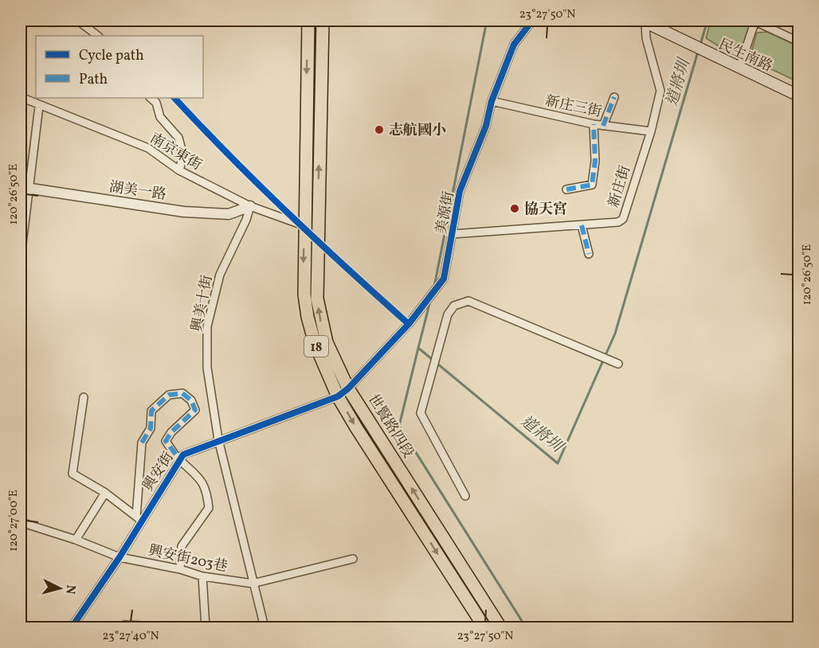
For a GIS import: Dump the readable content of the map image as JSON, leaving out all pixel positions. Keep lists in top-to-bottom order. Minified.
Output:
{"streets":{"main road":["民生南路","18","世賢路四段"],"street":["新庄三街","南京東街","新庄街","湖美一路","美源街","興美十街","興安街","興安街203巷"]},"crossings":[["民生南路","新庄街"],["新庄三街","新庄街"],["新庄三街","美源街"],["南京東街","湖美一路"],["南京東街","興美十街"],["南京東街","世賢路四段"],["新庄街","美源街"],["湖美一路","興美十街"],["美源街","世賢路四段"],["美源街","興安街"],["興美十街","興安街"],["興美十街","興安街203巷"],["世賢路四段","興安街"],["興安街","興安街203巷"]],"water":["道將圳"],"places":["志航國小","協天宮"],"legend":["Cycle path","Path"],"north":"right","coordinates":["23°27'50\"N","120°26'50\"E","120°27'00\"E","23°27'40\"N"]}
